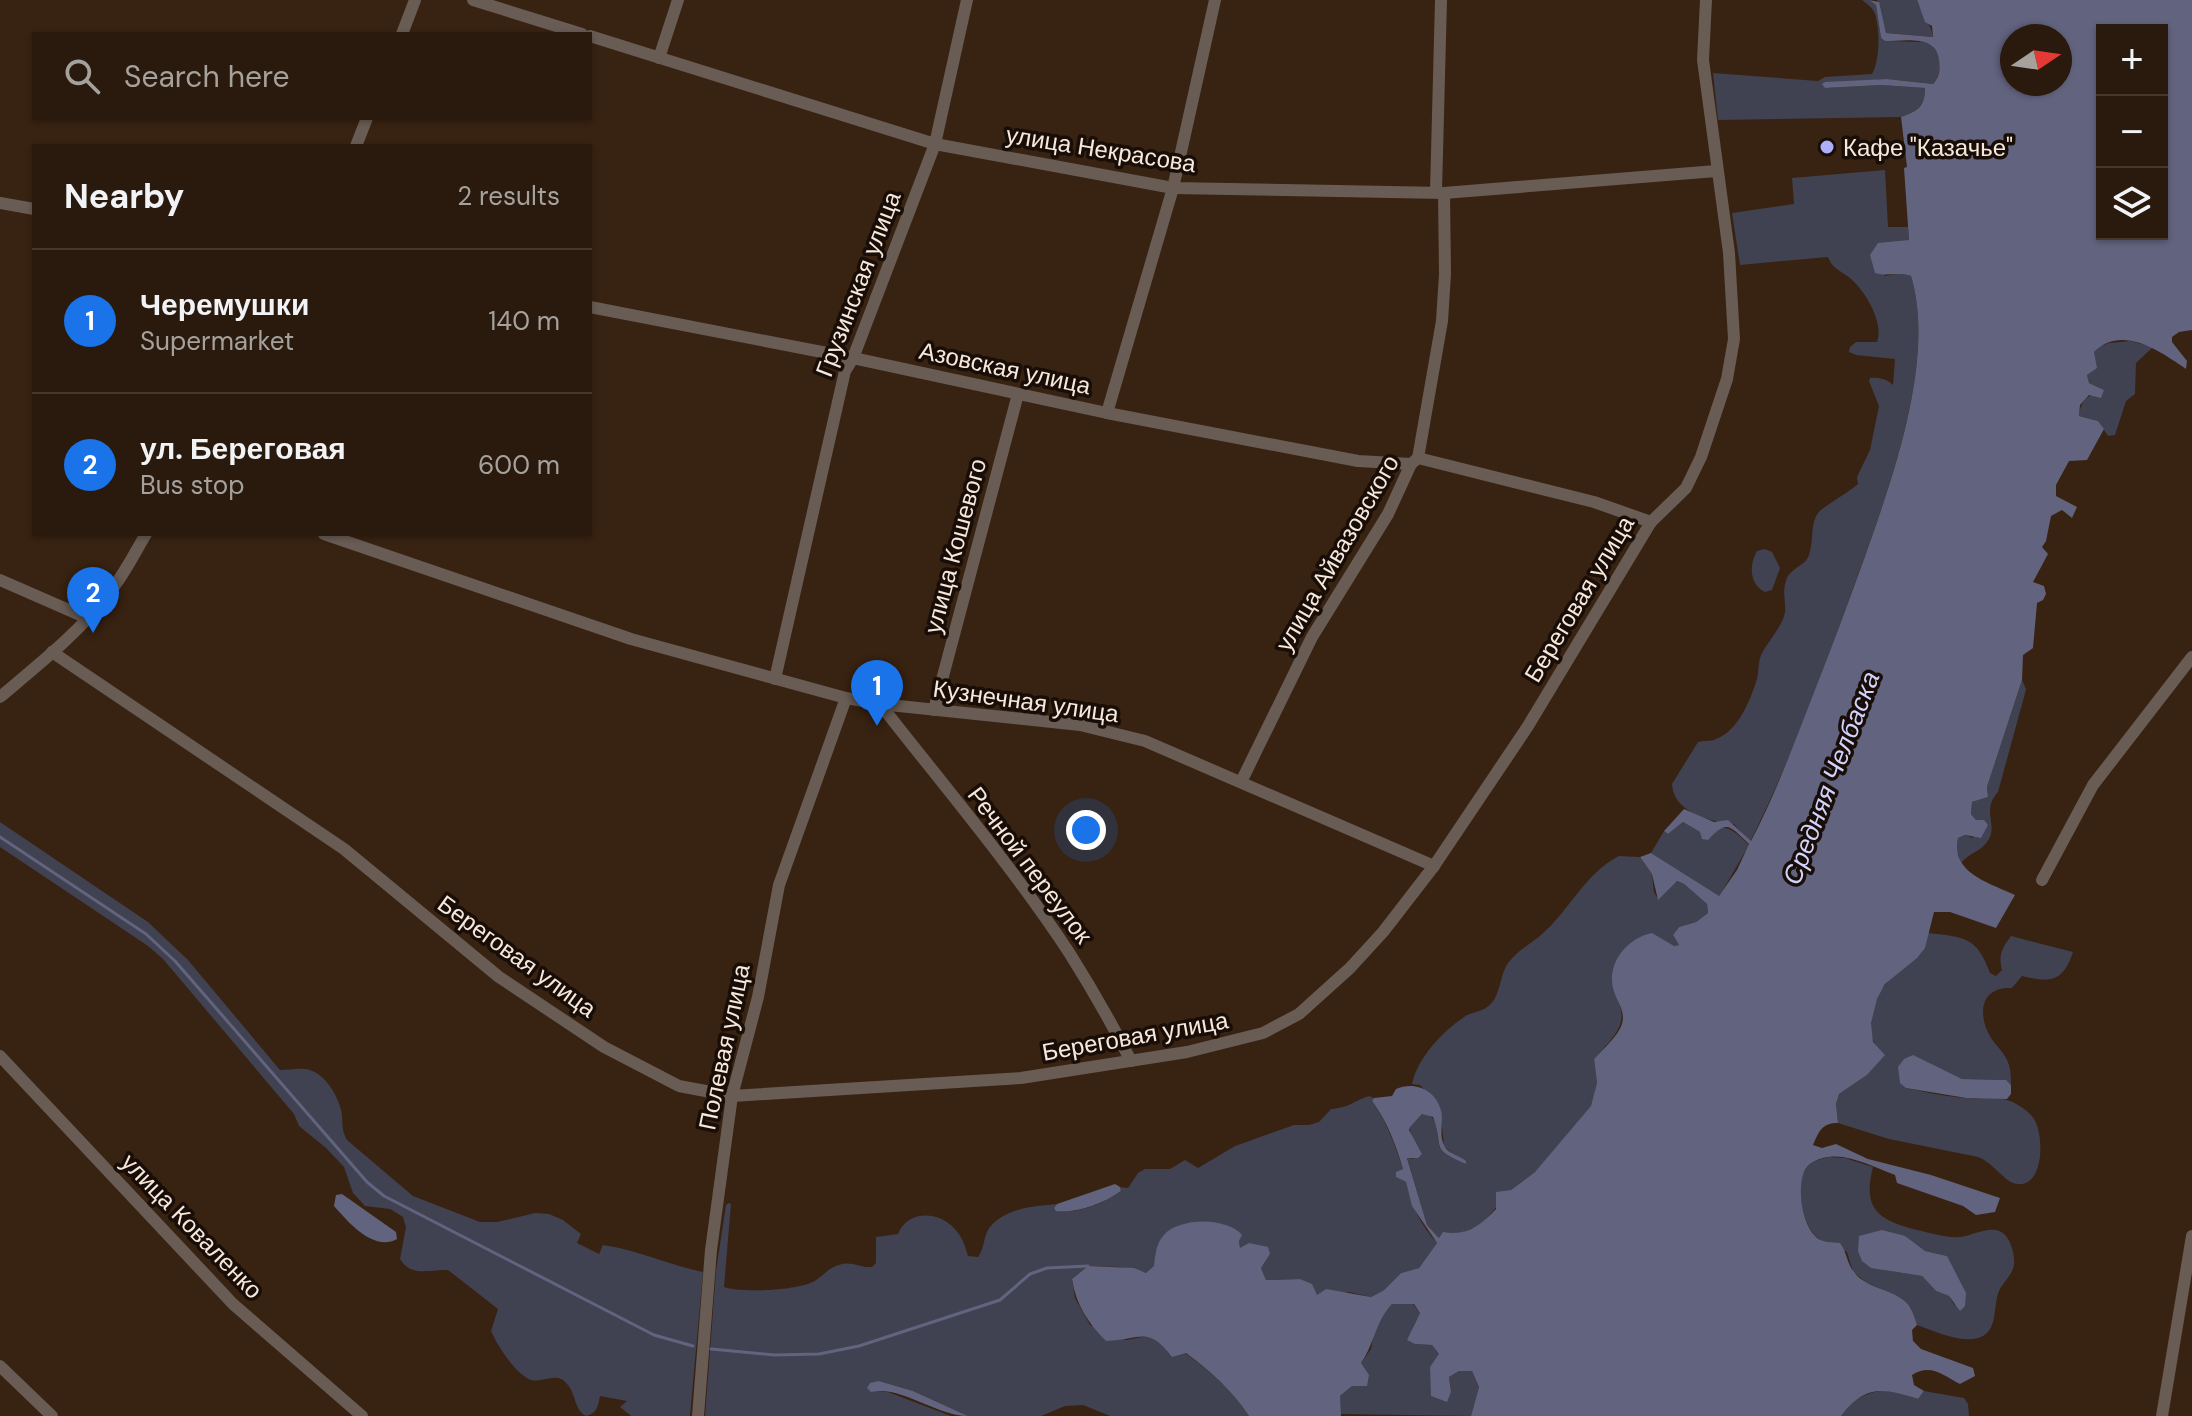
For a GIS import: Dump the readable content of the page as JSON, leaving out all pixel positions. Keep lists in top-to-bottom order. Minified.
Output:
{"streets":{"street":["улица Некрасова","Грузинская улица","Азовская улица","улица Кошевого","улица Айвазовского","Береговая улица","Кузнечная улица","Речной переулок","Полевая улица","улица Коваленко"]},"crossings":[["улица Некрасова","Грузинская улица"],["улица Некрасова","улица Айвазовского"],["улица Некрасова","Береговая улица"],["Грузинская улица","Азовская улица"],["Грузинская улица","Кузнечная улица"],["Азовская улица","улица Кошевого"],["Азовская улица","улица Айвазовского"],["Азовская улица","Береговая улица"],["улица Кошевого","Кузнечная улица"],["улица Айвазовского","Кузнечная улица"],["Береговая улица","Кузнечная улица"],["Береговая улица","Речной переулок"],["Береговая улица","Полевая улица"],["Кузнечная улица","Речной переулок"],["Кузнечная улица","Полевая улица"]],"water":["Средняя Челбаска"],"places":["Кафе \"Казачье\""],"north":"right","page":{"map_buttons":["+","−"],"search":"Search here","heading":["Nearby","2 results"],"list":[{"mark":"1","name":"Черемушки","note":"Supermarket","value":"140 m"},{"mark":"2","name":"ул. Береговая","note":"Bus stop","value":"600 m"}],"pins":["2","1"]}}
